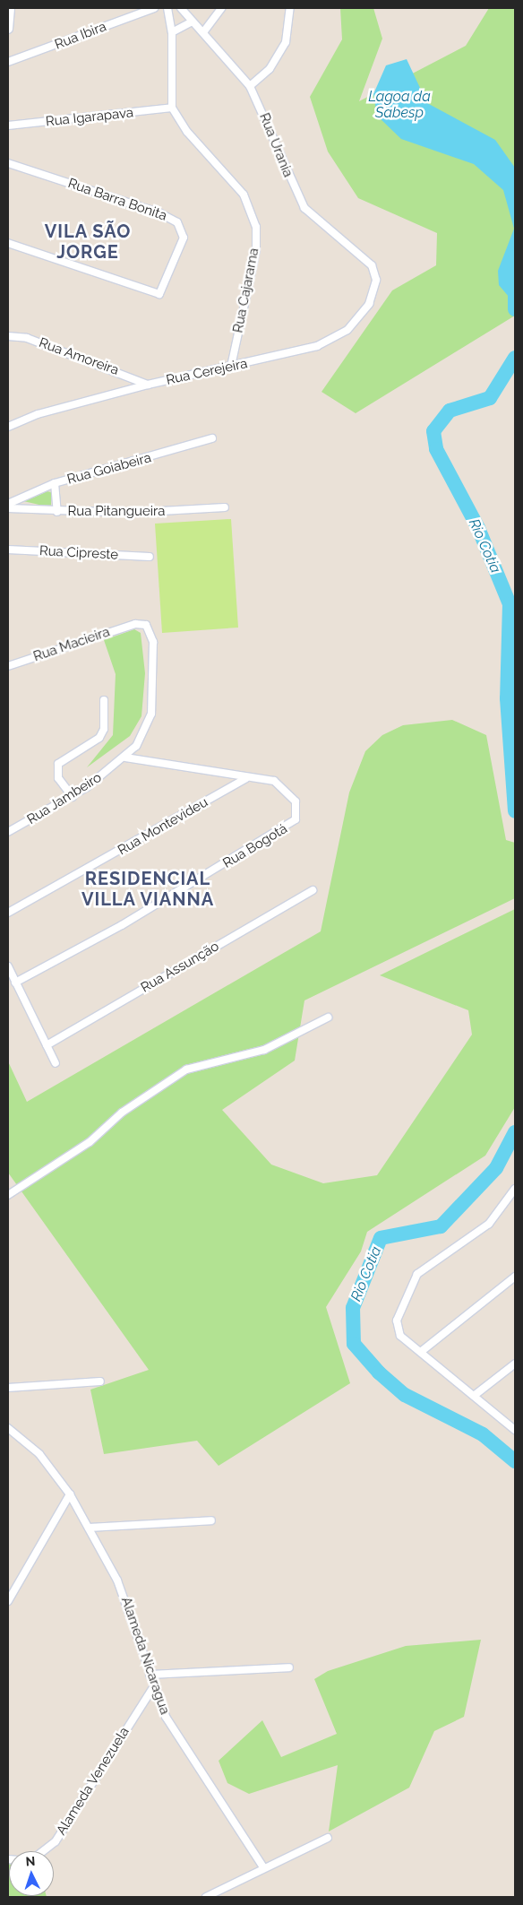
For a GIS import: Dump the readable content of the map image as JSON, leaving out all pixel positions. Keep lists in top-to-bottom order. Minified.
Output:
{"streets":{"street":["Rua Ibira","Rua Igarapava","Rua Urania","Rua Barra Bonita","Rua Cajarama","Rua Amoreira","Rua Cerejeira","Rua Goiabeira","Rua Pitangueira","Rua Cipreste","Rua Macieira","Rua Jambeiro","Rua Montevideu","Rua Bogotá","Rua Assunção","Alameda Nicaragua","Alameda Venezuela"]},"crossings":[["Rua Igarapava","Rua Cajarama"],["Rua Urania","Rua Cerejeira"],["Rua Cajarama","Rua Cerejeira"],["Rua Amoreira","Rua Cerejeira"],["Rua Macieira","Rua Jambeiro"],["Rua Jambeiro","Rua Bogotá"],["Rua Montevideu","Rua Bogotá"],["Alameda Nicaragua","Alameda Venezuela"]],"districts":["VILA SÃO JORGE","RESIDENCIAL VILLA VIANNA"],"water":["Lagoa da Sabesp","Rio Cotia"],"north":"top"}
